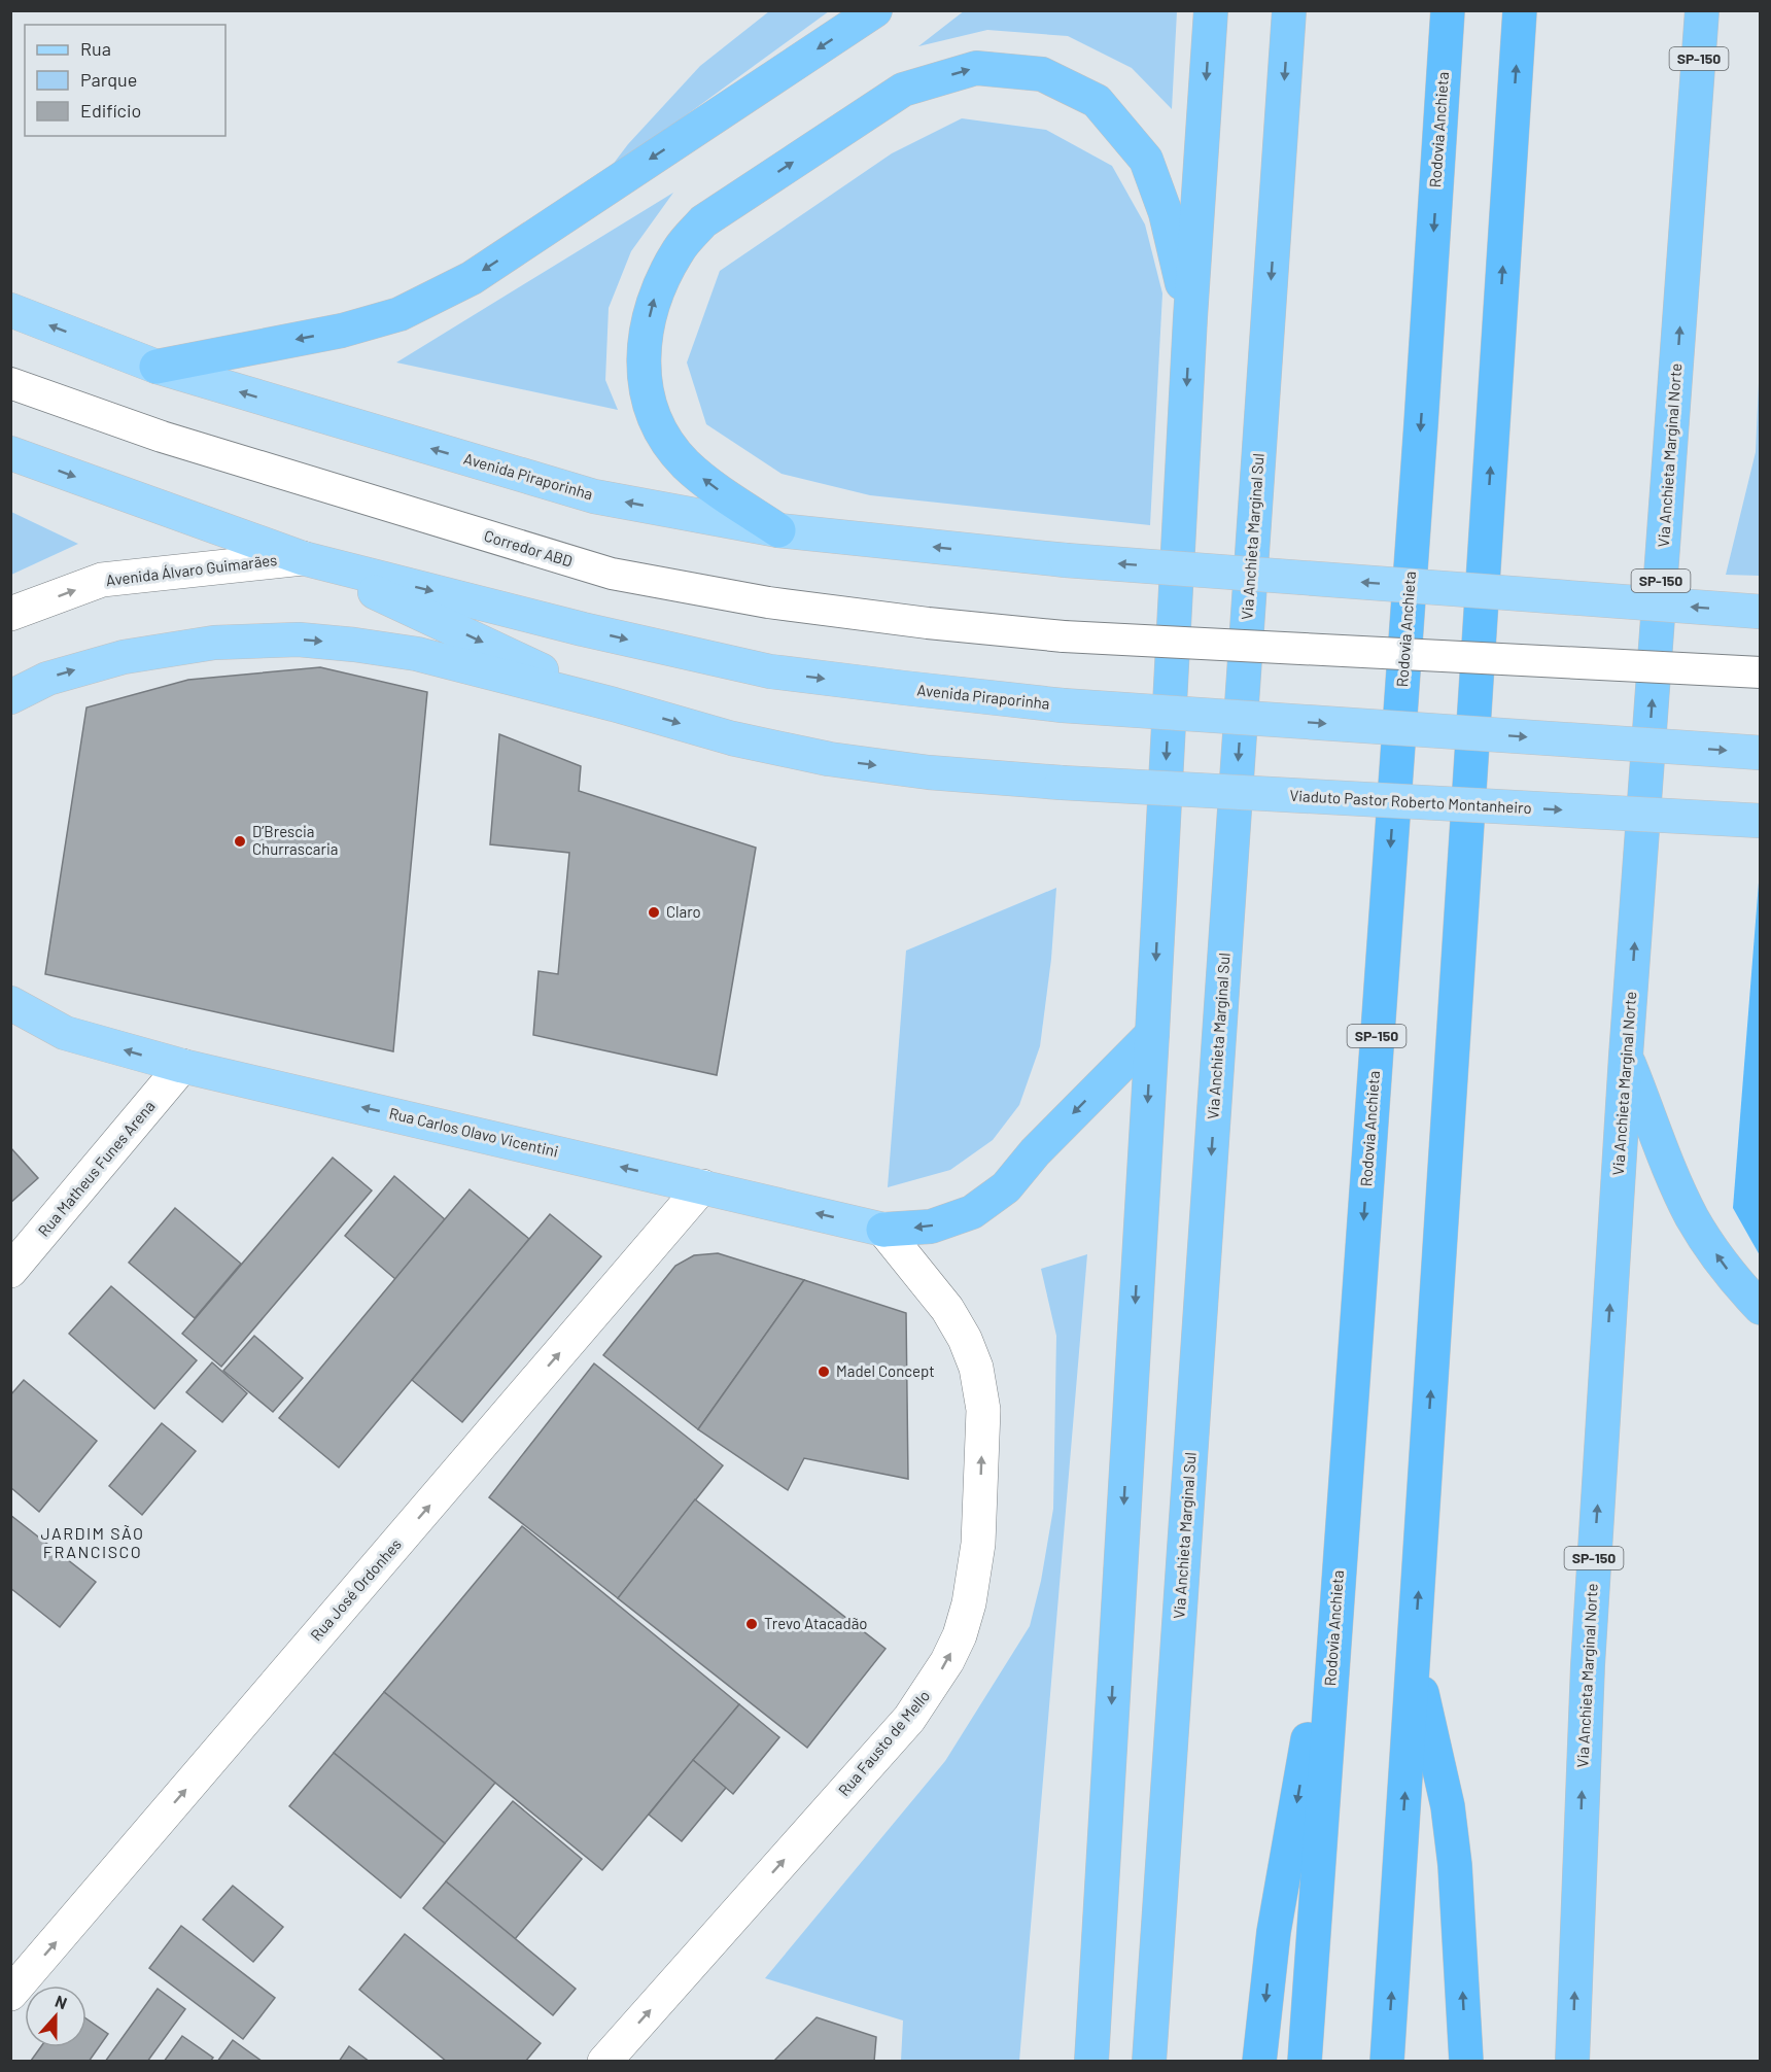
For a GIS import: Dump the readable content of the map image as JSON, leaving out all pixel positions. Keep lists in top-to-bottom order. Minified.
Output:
{"streets":{"highway":["SP-150","Rodovia Anchieta","Via Anchieta Marginal Norte","Via Anchieta Marginal Sul"],"main road":["Avenida Piraporinha","Viaduto Pastor Roberto Montanheiro","Rua Carlos Olavo Vicentini"],"street":["Avenida Álvaro Guimarães","Rua Matheus Funes Arena","Rua José Ordonhes","Rua Fausto de Mello"],"lane":["Corredor ABD"]},"crossings":[["SP-150","Via Anchieta Marginal Norte"],["Avenida Piraporinha","Avenida Álvaro Guimarães"],["Rua Carlos Olavo Vicentini","Rua Matheus Funes Arena"],["Rua Carlos Olavo Vicentini","Rua José Ordonhes"],["Rua Carlos Olavo Vicentini","Rua Fausto de Mello"]],"one_way":["Avenida Álvaro Guimarães","Viaduto Pastor Roberto Montanheiro","Rua Carlos Olavo Vicentini","Rua José Ordonhes","Rua Fausto de Mello"],"districts":["JARDIM SÃO FRANCISCO"],"places":["D’Brescia Churrascaria","Claro","Madel Concept","Trevo Atacadão"],"legend":["Rua","Parque","Edifício"],"north":"top"}
